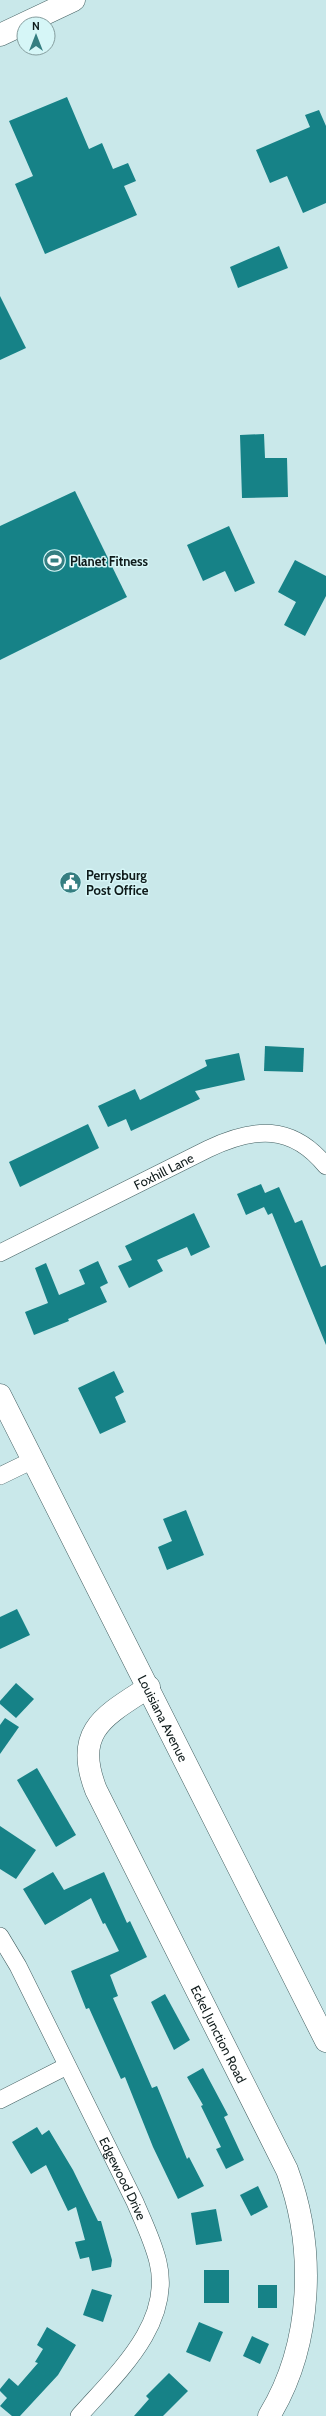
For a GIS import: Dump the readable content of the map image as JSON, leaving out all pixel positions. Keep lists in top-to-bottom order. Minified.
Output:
{"streets":{"street":["Foxhill Lane","Louisiana Avenue","Eckel Junction Road","Edgewood Drive"]},"crossings":[["Louisiana Avenue","Eckel Junction Road"]],"places":{"sports":["Planet Fitness"],"public building":["Perrysburg Post Office"]},"north":"top"}
